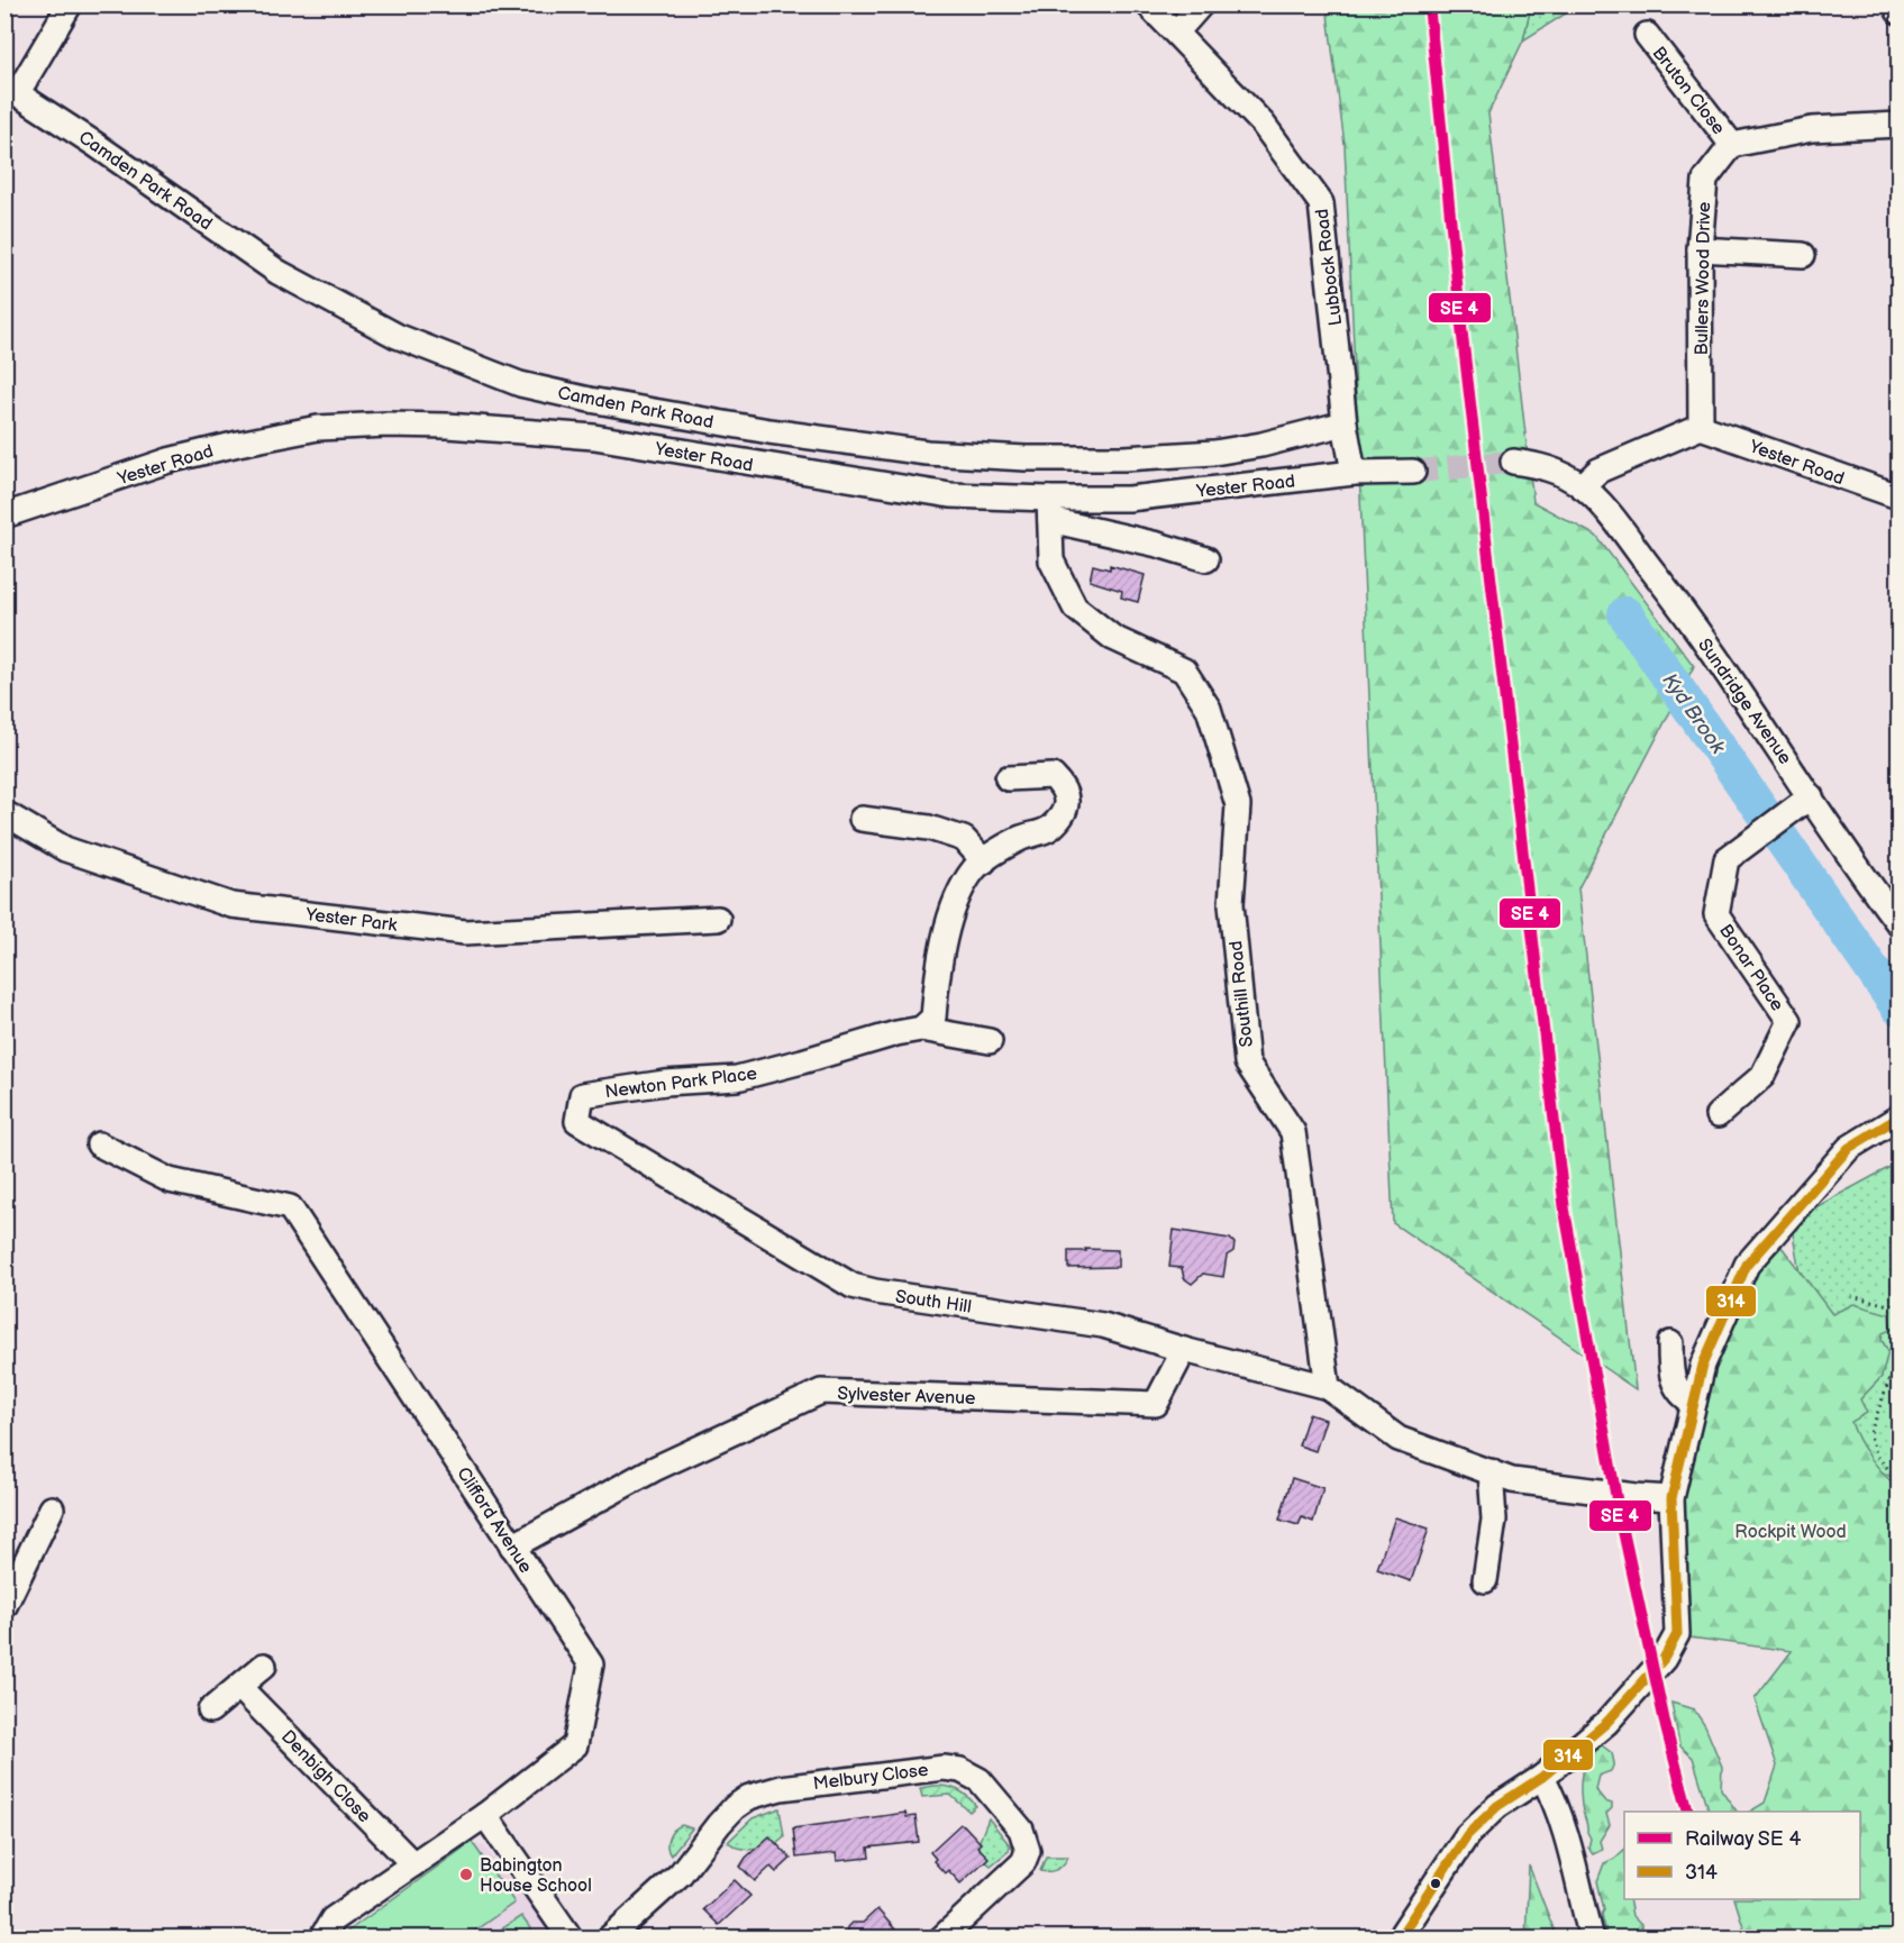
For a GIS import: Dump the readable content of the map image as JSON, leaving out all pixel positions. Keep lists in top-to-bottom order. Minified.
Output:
{"streets":{"street":["Bruton Close","Camden Park Road","Lubbock Road","Bullers Wood Drive","Yester Road","Sundridge Avenue","Yester Park","Bonar Place","Southill Road","Newton Park Place","South Hill","Sylvester Avenue","Clifford Avenue","Denbigh Close","Melbury Close"]},"crossings":[["Bruton Close","Bullers Wood Drive"],["Camden Park Road","Lubbock Road"],["Lubbock Road","Yester Road"],["Bullers Wood Drive","Yester Road"],["Yester Road","Southill Road"],["Sundridge Avenue","Bonar Place"],["Southill Road","South Hill"],["Newton Park Place","South Hill"],["South Hill","Sylvester Avenue"],["Sylvester Avenue","Clifford Avenue"],["Clifford Avenue","Denbigh Close"]],"water":["Kyd Brook"],"parks":["Rockpit Wood"],"places":["Babington House School"],"lines":["transit line 314"],"legend":["Railway SE 4","314"]}
